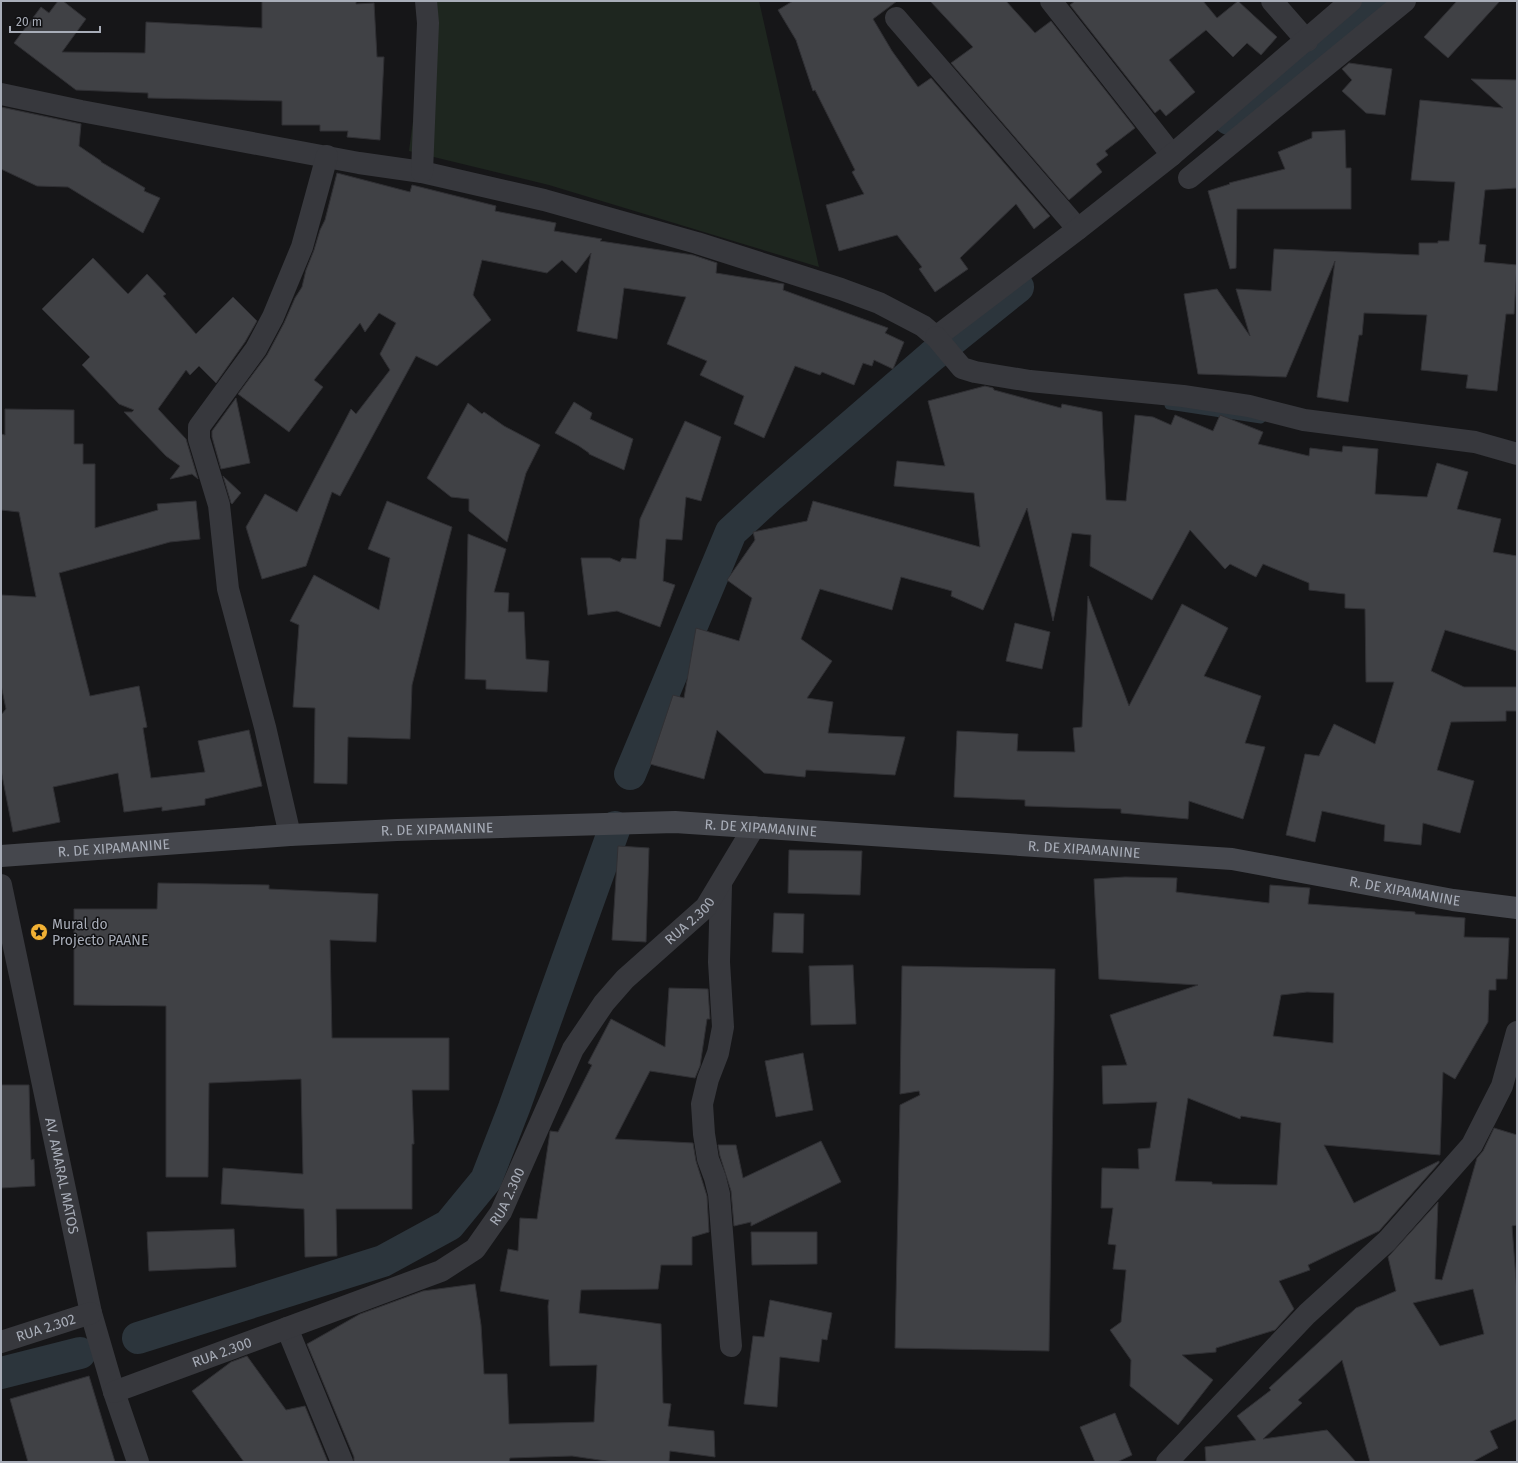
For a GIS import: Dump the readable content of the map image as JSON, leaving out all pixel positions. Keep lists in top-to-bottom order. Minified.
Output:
{"streets":{"street":["R. DE XIPAMANINE","RUA 2.300","AV. AMARAL MATOS","RUA 2.302"]},"crossings":[["R. DE XIPAMANINE","RUA 2.300"],["RUA 2.300","AV. AMARAL MATOS"],["AV. AMARAL MATOS","RUA 2.302"]],"places":{"place":["Mural do Projecto PAANE"]},"scale_bar":"20 m"}
